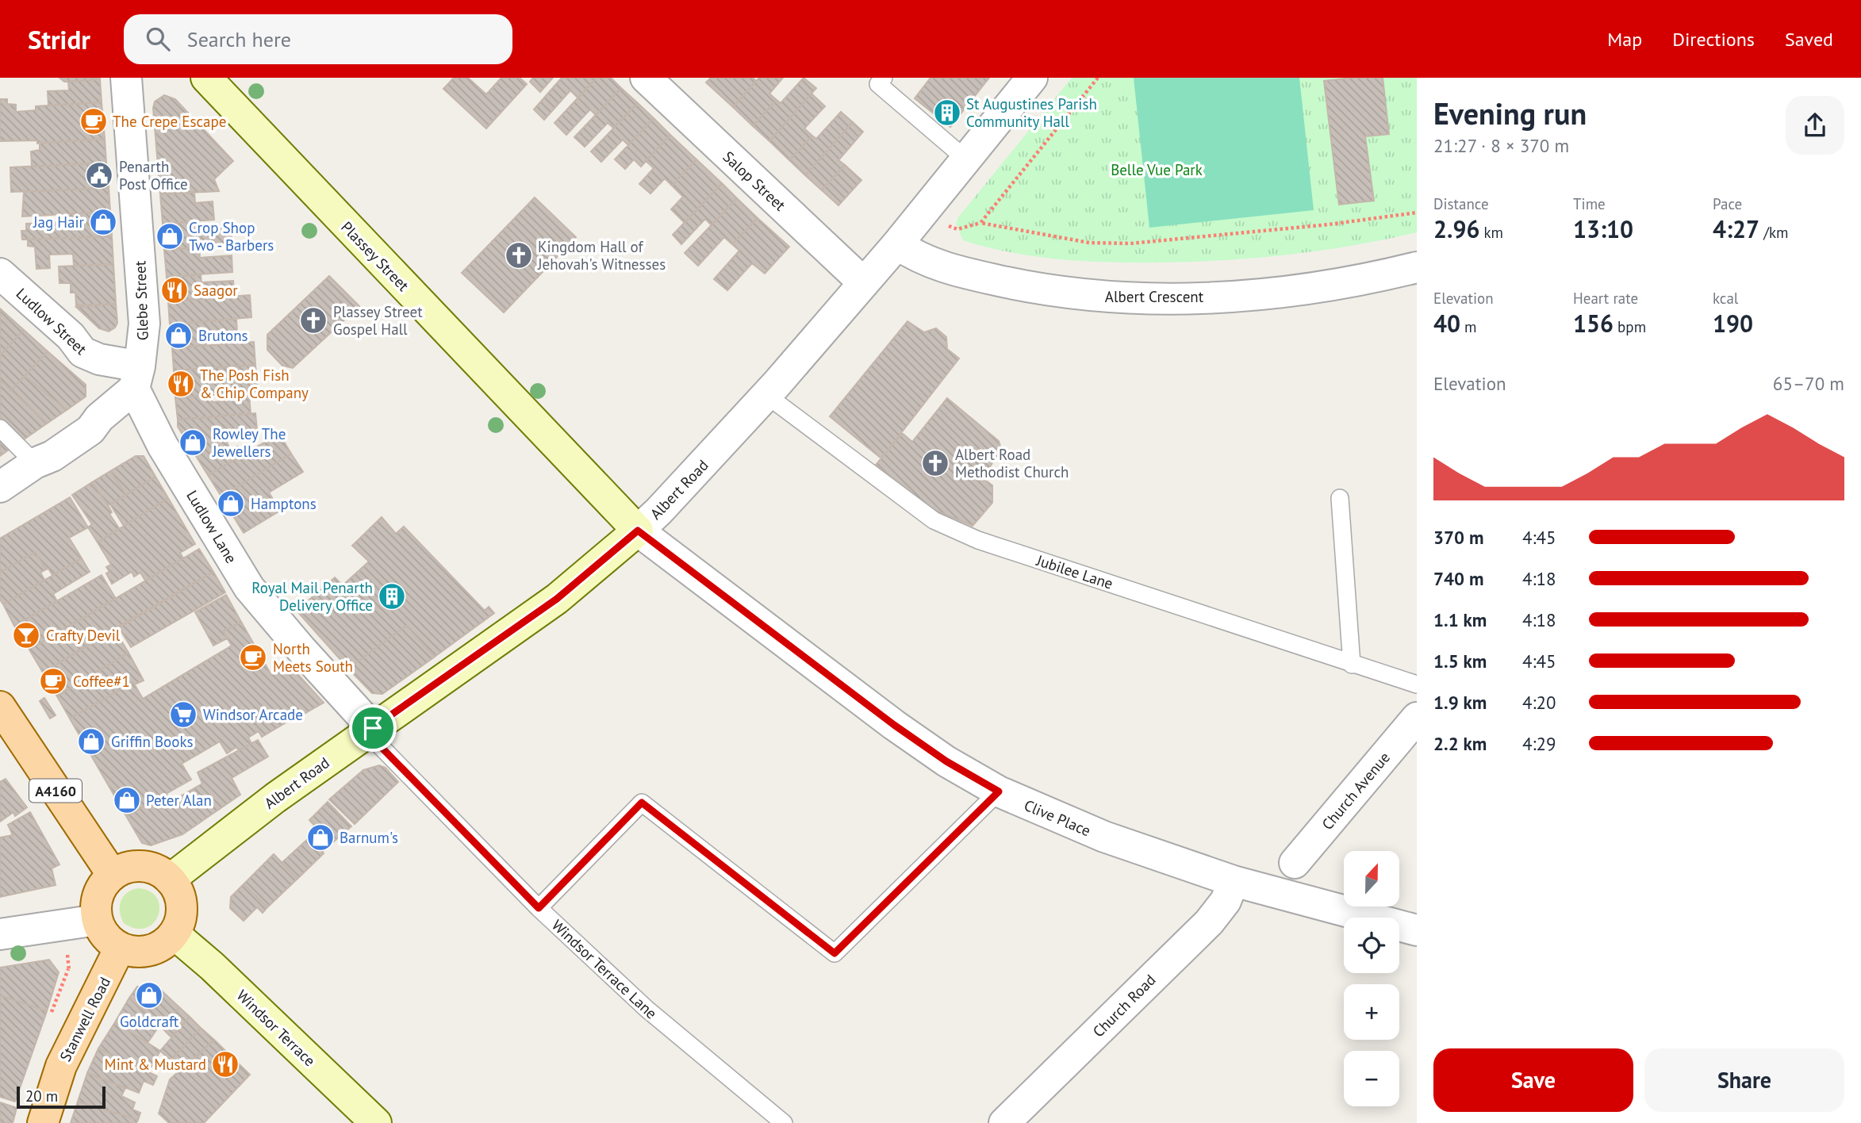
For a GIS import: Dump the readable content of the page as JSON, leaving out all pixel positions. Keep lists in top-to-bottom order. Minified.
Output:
{"streets":{"main road":["A4160","Stanwell Road"],"street":["Salop Street","Plassey Street","Albert Crescent","Glebe Street","Ludlow Street","Albert Road","Ludlow Lane","Church Avenue","Clive Place","Church Road","Windsor Terrace"],"lane":["Jubilee Lane","Windsor Terrace Lane"]},"crossings":[["Salop Street","Albert Road"],["Plassey Street","Albert Road"],["Plassey Street","Clive Place"],["Albert Crescent","Albert Road"],["Glebe Street","Ludlow Street"],["Glebe Street","Ludlow Lane"],["Ludlow Street","Ludlow Lane"],["Albert Road","Ludlow Lane"],["Albert Road","Jubilee Lane"],["Albert Road","A4160"],["Albert Road","Clive Place"],["Albert Road","Windsor Terrace Lane"],["Albert Road","Stanwell Road"],["Albert Road","Windsor Terrace"],["Ludlow Lane","Windsor Terrace Lane"],["A4160","Stanwell Road"],["A4160","Windsor Terrace"],["Clive Place","Church Road"],["Stanwell Road","Windsor Terrace"]],"parks":["Belle Vue Park"],"places":{"building":["St Augustines Parish Community Hall","Royal Mail Penarth Delivery Office"],"cafe":["The Crepe Escape","North Meets South","Coffee#1"],"public building":["Penarth Post Office"],"shop":["Jag Hair","Crop Shop Two - Barbers","Brutons","Rowley The Jewellers","Hamptons","Griffin Books","Peter Alan","Barnum's","Goldcraft"],"church":["Kingdom Hall of Jehovah's Witnesses","Plassey Street Gospel Hall","Albert Road Methodist Church"],"restaurant":["Saagor","The Posh Fish & Chip Company","Mint & Mustard"],"bar":["Crafty Devil"],"supermarket":["Windsor Arcade"]},"scale_bar":"20 m","north":"top","page":{"header":"Stridr","search":"Search here","nav":["Map","Directions","Saved"],"heading":["Evening run","21:27 · 8 × 370 m"],"stats":[["Distance","2.96 km"],["Time","13:10"],["Pace","4:27 /km"],["Elevation","40 m"],["Heart rate","156 bpm"],["kcal","190"]],"chart":["Elevation","65–70 m"],"list":[{"name":"370 m","note":"4:45"},{"name":"740 m","note":"4:18"},{"name":"1.1 km","note":"4:18"},{"name":"1.5 km","note":"4:45"},{"name":"1.9 km","note":"4:20"},{"name":"2.2 km","note":"4:29"}],"map_buttons":["+","−"],"buttons":["Save","Share"],"scale":"20 m"}}
